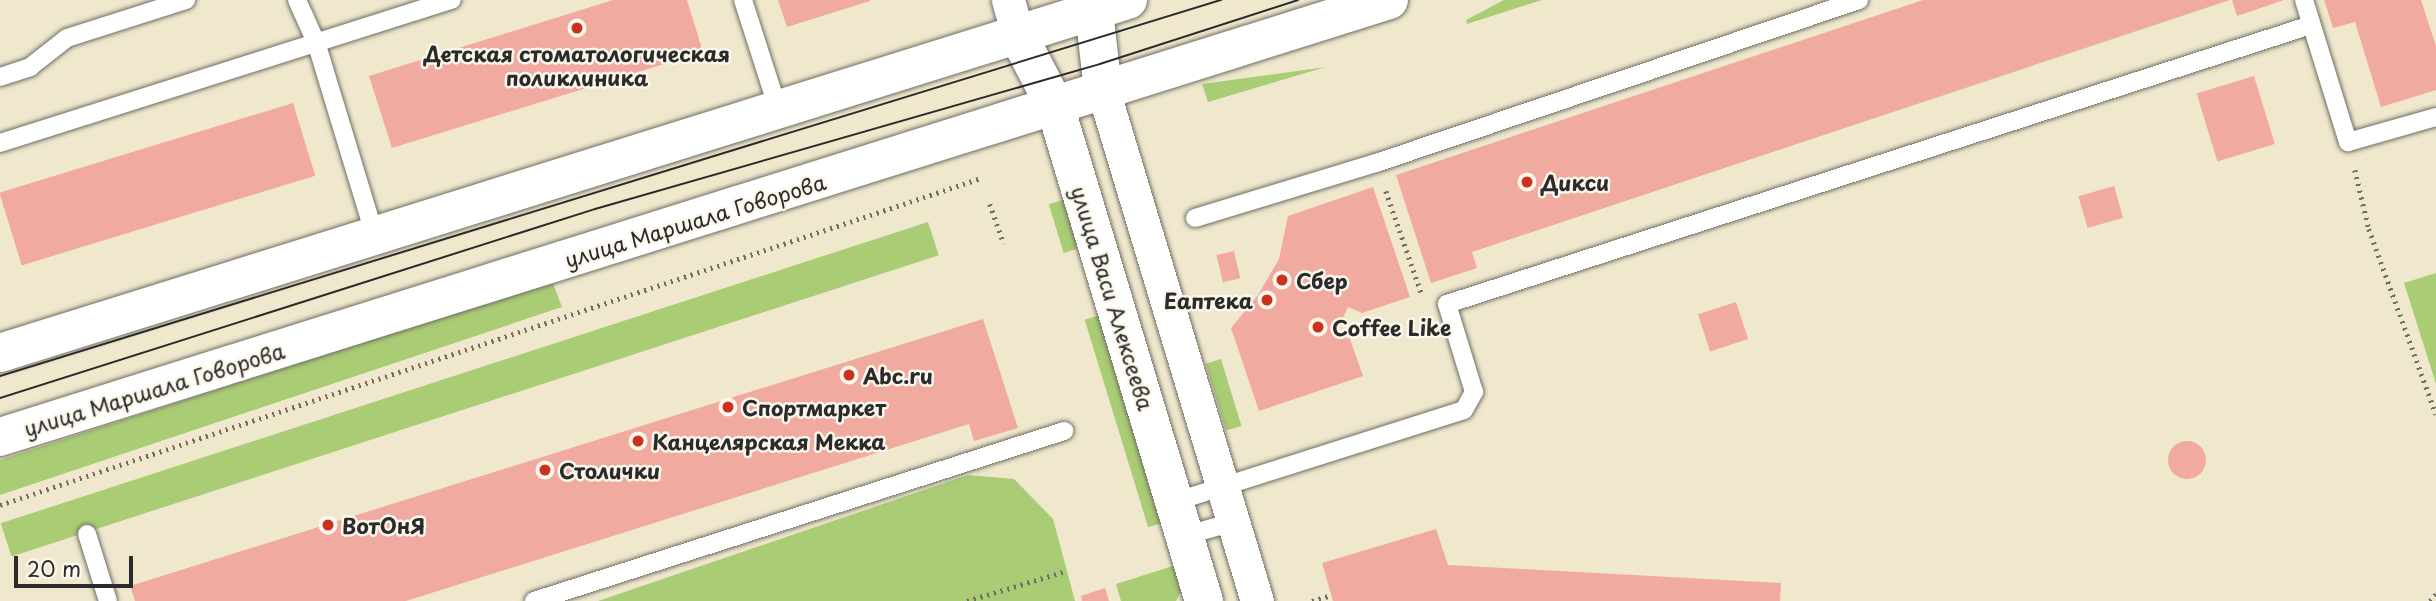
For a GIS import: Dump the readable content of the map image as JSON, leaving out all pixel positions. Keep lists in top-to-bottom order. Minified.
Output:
{"streets":{"main road":["улица Маршала Говорова","улица Васи Алексеева"]},"crossings":[["улица Маршала Говорова","улица Васи Алексеева"]],"places":["Детская стоматологическая поликлиника","Дикси","Сбер","Еаптека","Coffee Like","Abc.ru","Спортмаркет","Канцелярская Мекка","Столички","ВотОнЯ"],"scale_bar":"20 m"}
